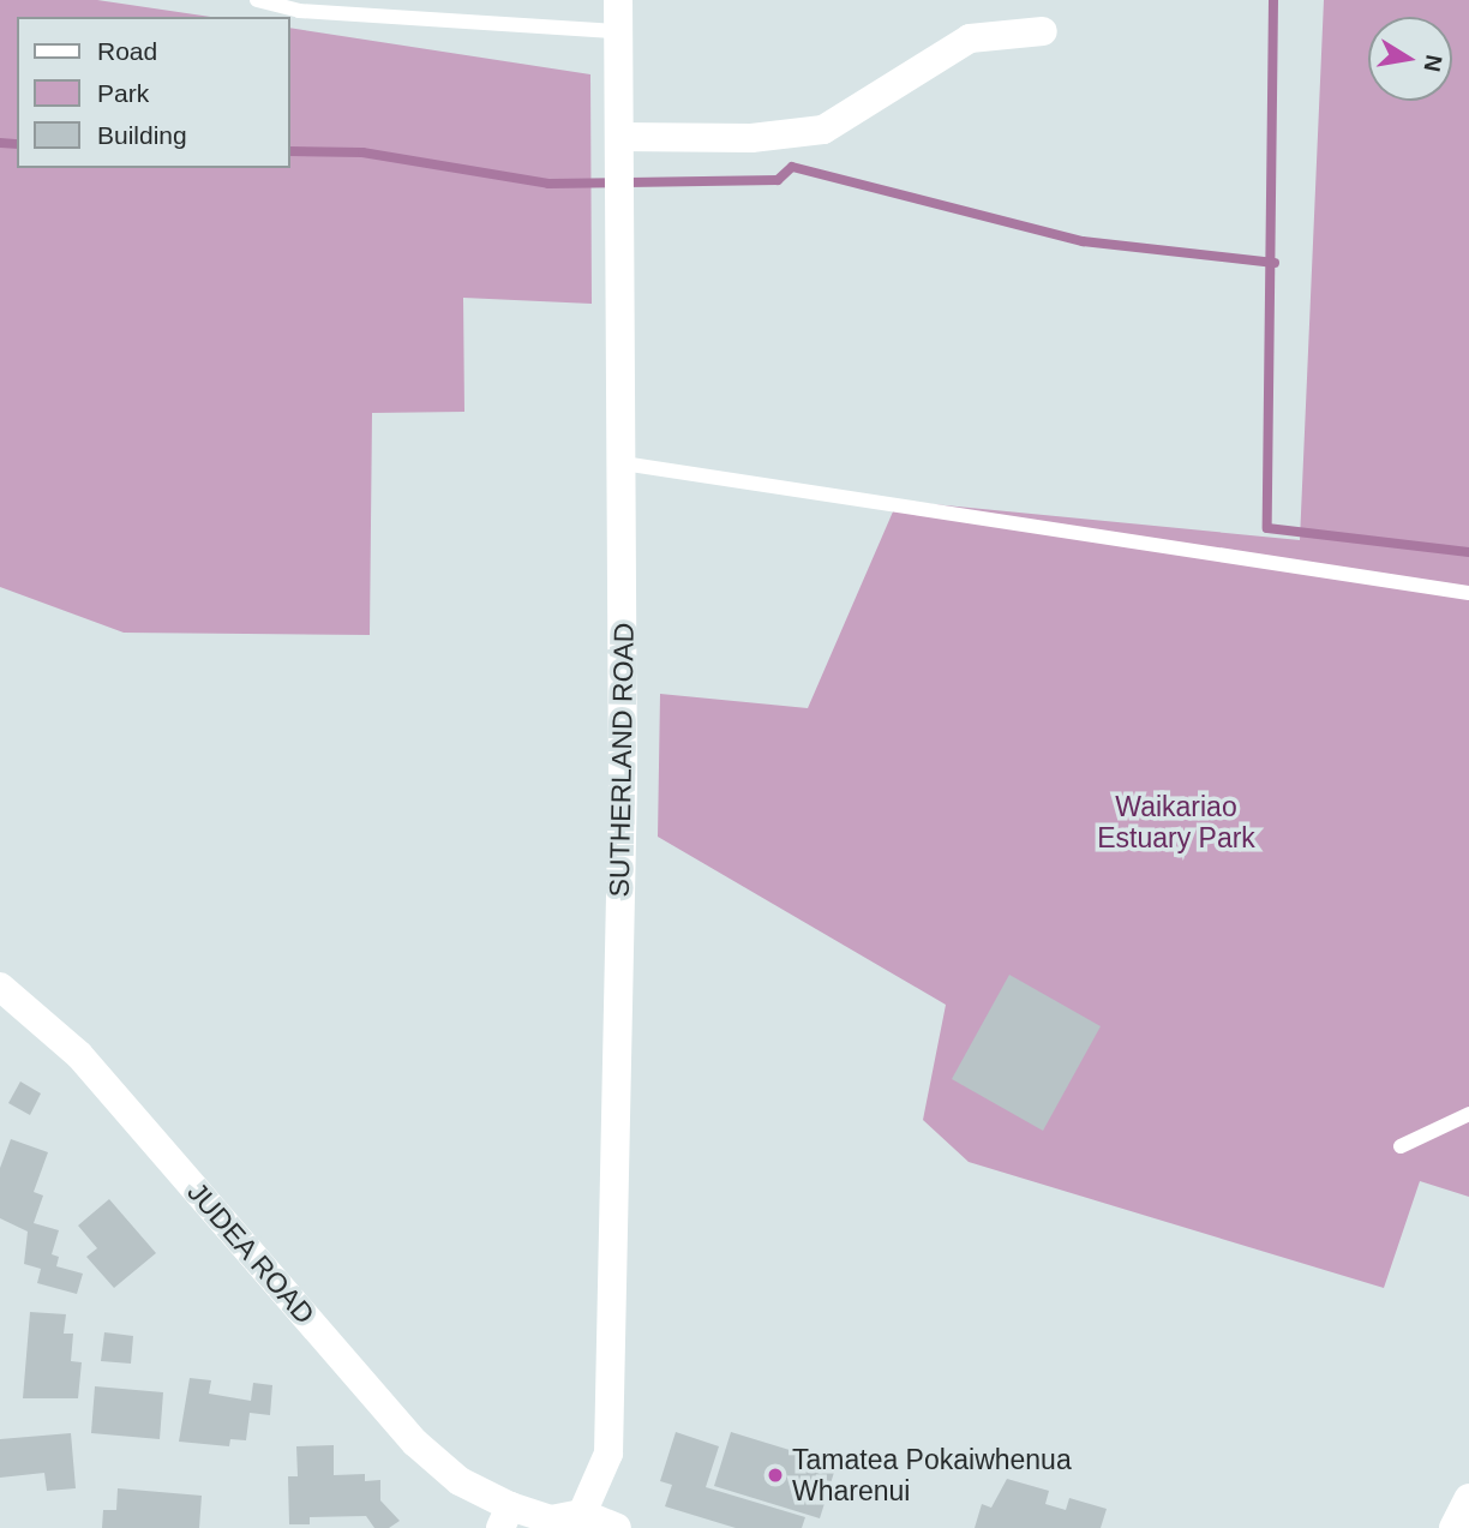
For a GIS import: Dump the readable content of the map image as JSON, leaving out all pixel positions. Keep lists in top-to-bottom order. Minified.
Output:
{"streets":{"street":["SUTHERLAND ROAD","JUDEA ROAD"]},"crossings":[["SUTHERLAND ROAD","JUDEA ROAD"]],"parks":["Waikariao Estuary Park"],"places":["Tamatea Pokaiwhenua Wharenui"],"legend":["Road","Park","Building"],"north":"right"}
